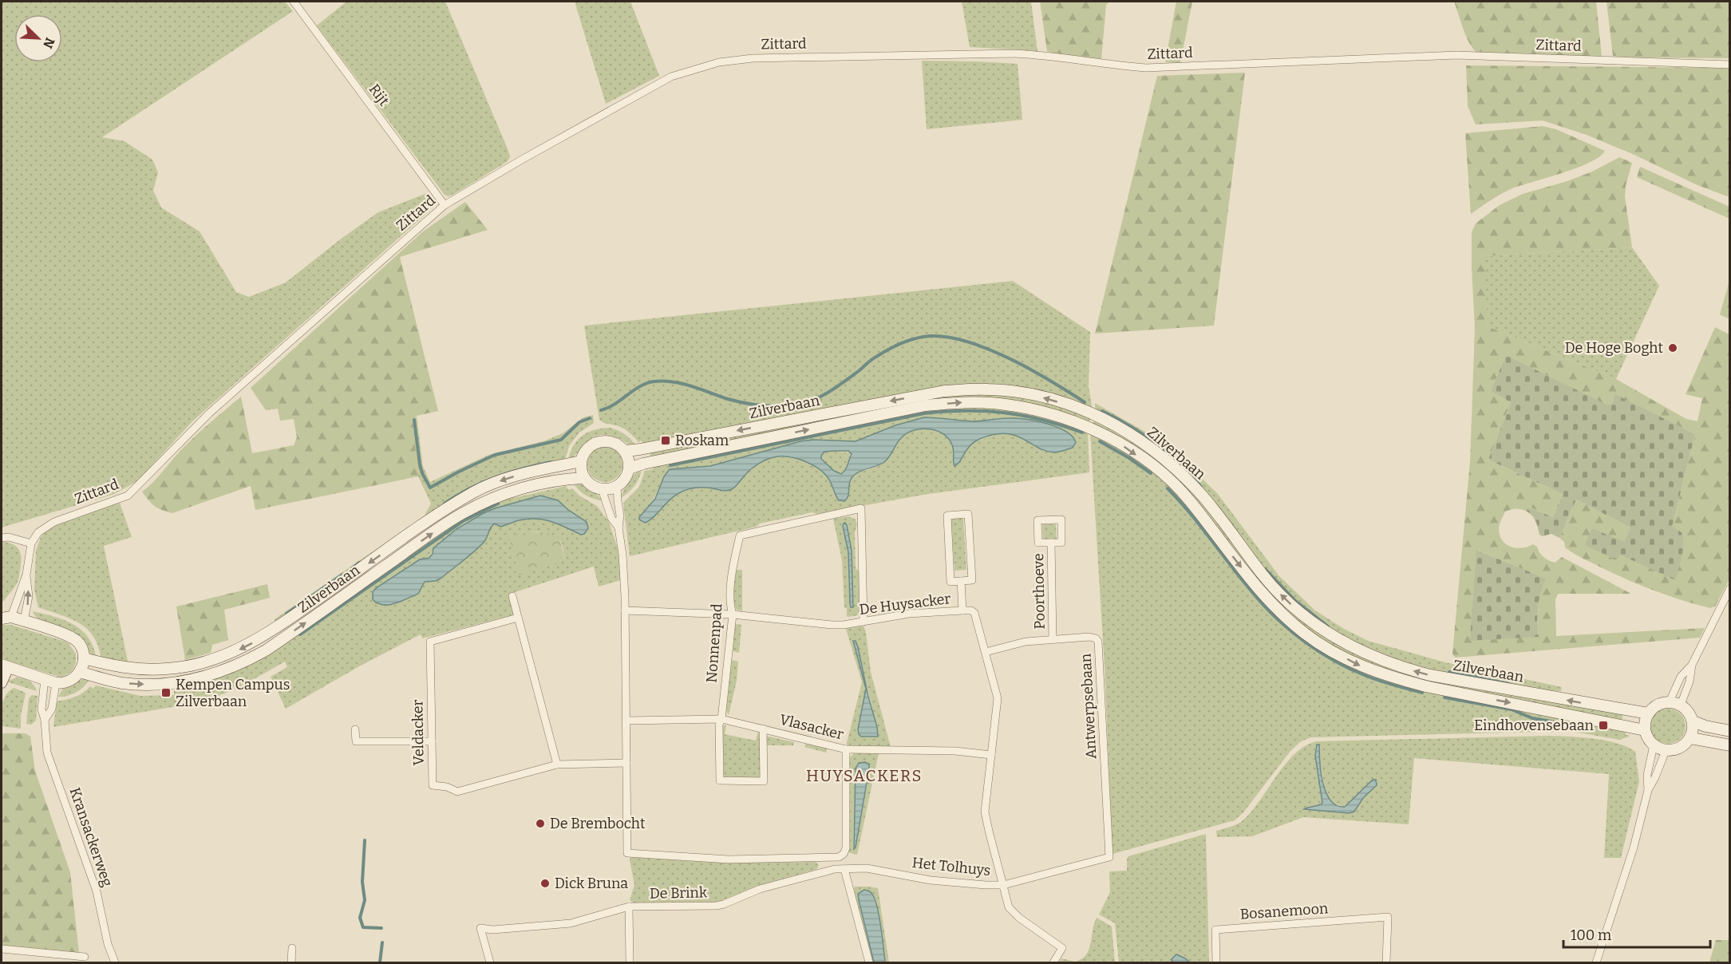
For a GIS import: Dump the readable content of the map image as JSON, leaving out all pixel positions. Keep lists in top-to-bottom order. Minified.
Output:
{"streets":{"main road":["Zilverbaan"],"street":["Zittard","Rijt","Poorthoeve","De Huysacker","Nonnenpad","Antwerpsebaan","Vlasacker","Veldacker","Kransackerweg","Het Tolhuys","De Brink","Bosanemoon"]},"crossings":[["Zittard","Rijt"],["Poorthoeve","Antwerpsebaan"],["De Huysacker","Nonnenpad"],["De Huysacker","Antwerpsebaan"],["De Huysacker","Vlasacker"],["De Huysacker","Het Tolhuys"],["Nonnenpad","Vlasacker"],["Antwerpsebaan","Het Tolhuys"],["Het Tolhuys","De Brink"]],"districts":["HUYSACKERS"],"places":{"other":["De Hoge Boght","De Brembocht","Dick Bruna"],"transit":["Roskam","Kempen Campus Zilverbaan","Eindhovensebaan"]},"scale_bar":"100 m","north":"bottom right"}
